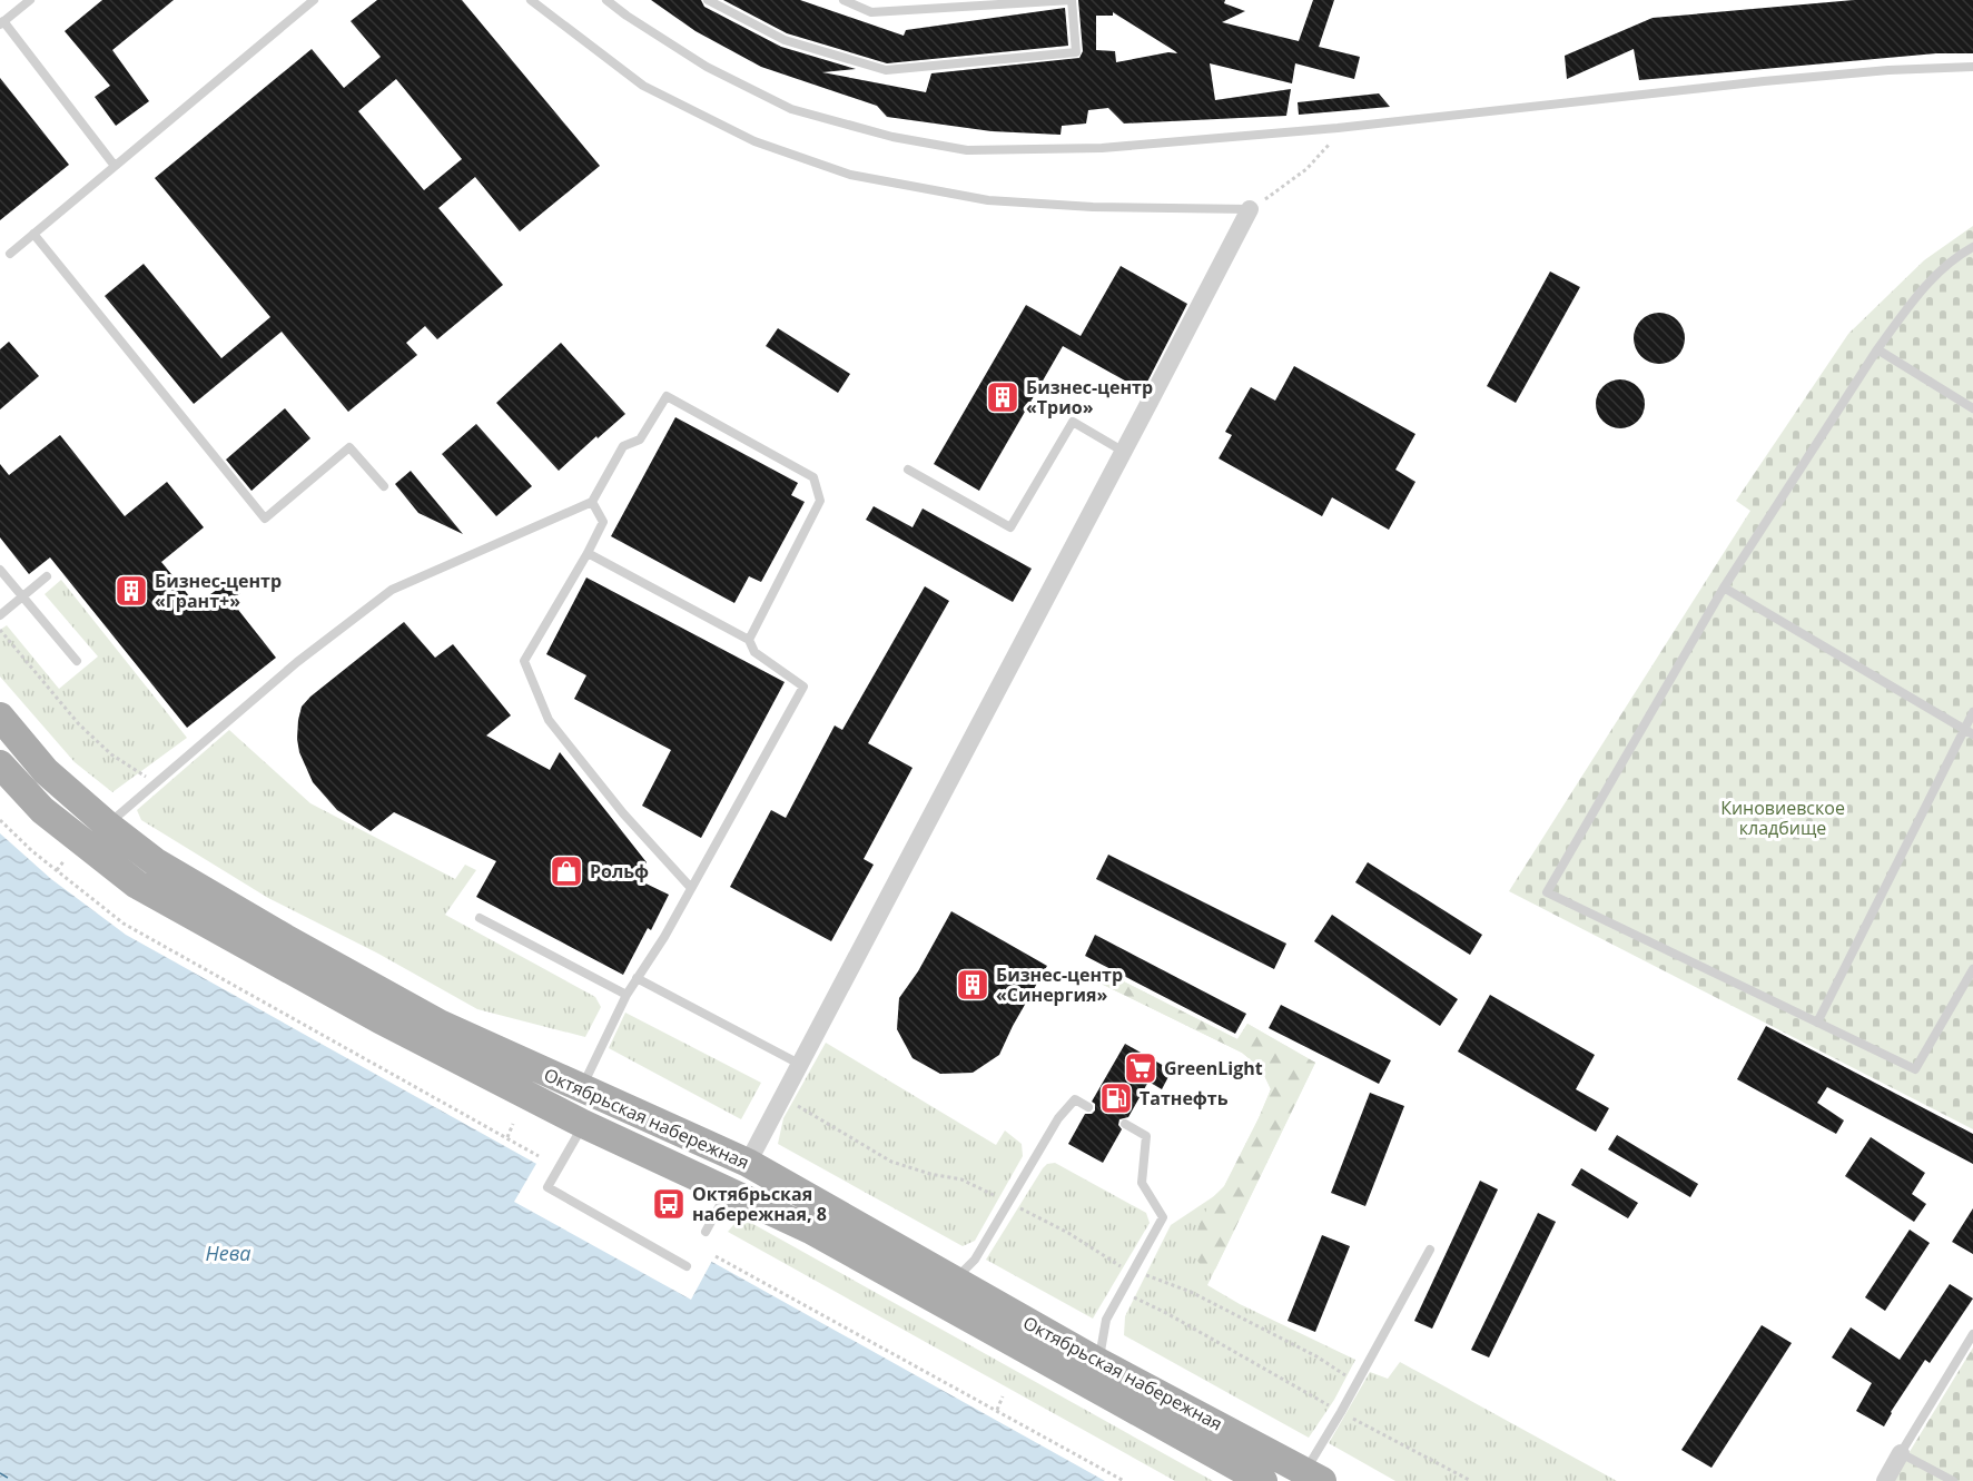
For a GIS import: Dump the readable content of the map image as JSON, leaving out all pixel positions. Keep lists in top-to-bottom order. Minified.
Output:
{"streets":{"main road":["Октябрьская набережная"]},"water":["Нева"],"parks":["Киновиевское кладбище"],"places":{"building":["Бизнес-центр «Трио»","Бизнес-центр «Грант+»","Бизнес-центр «Синергия»"],"shop":["Рольф"],"supermarket":["GreenLight"],"fuel station":["Татнефть"],"bus stop":["Октябрьская набережная, 8"]}}
